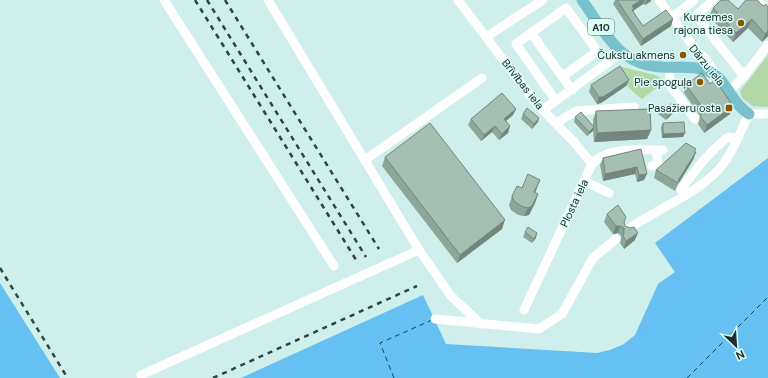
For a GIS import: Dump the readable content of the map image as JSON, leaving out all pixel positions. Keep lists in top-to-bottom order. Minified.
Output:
{"streets":{"main road":["A10","Dārzu iela"],"street":["Brīvības iela","Plosta iela"]},"crossings":[["A10","Dārzu iela"],["Brīvības iela","Plosta iela"]],"places":{"other":["Kurzemes rajona tiesa","Čukstu akmens","Pie spoguļa"],"transit":["Pasažieru osta"]},"north":"bottom right"}
